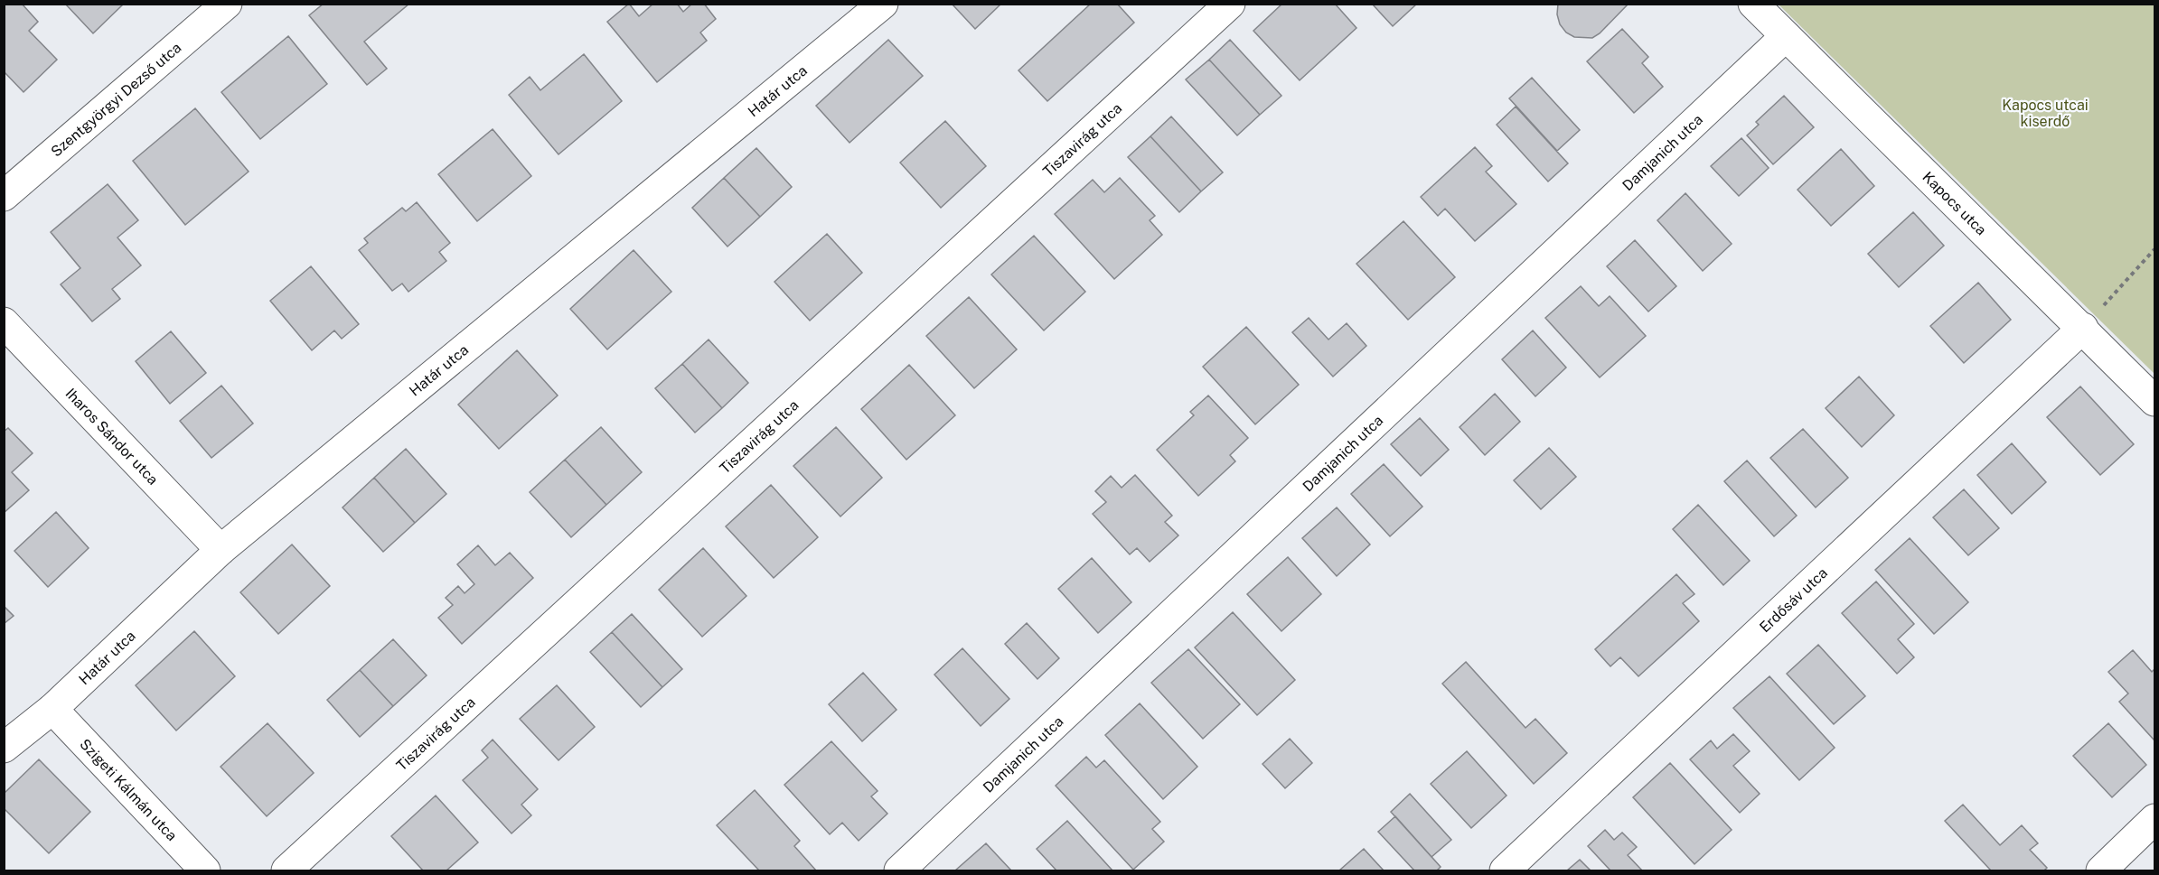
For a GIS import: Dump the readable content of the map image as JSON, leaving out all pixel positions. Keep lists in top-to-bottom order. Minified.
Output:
{"streets":{"street":["Határ utca","Szentgyörgyi Dezső utca","Tiszavirág utca","Damjanich utca","Kapocs utca","Iharos Sándor utca","Erdősáv utca","Szigeti Kálmán utca"]},"crossings":[["Határ utca","Iharos Sándor utca"],["Határ utca","Szigeti Kálmán utca"],["Damjanich utca","Kapocs utca"],["Kapocs utca","Erdősáv utca"]],"parks":["Kapocs utcai kiserdő"]}
